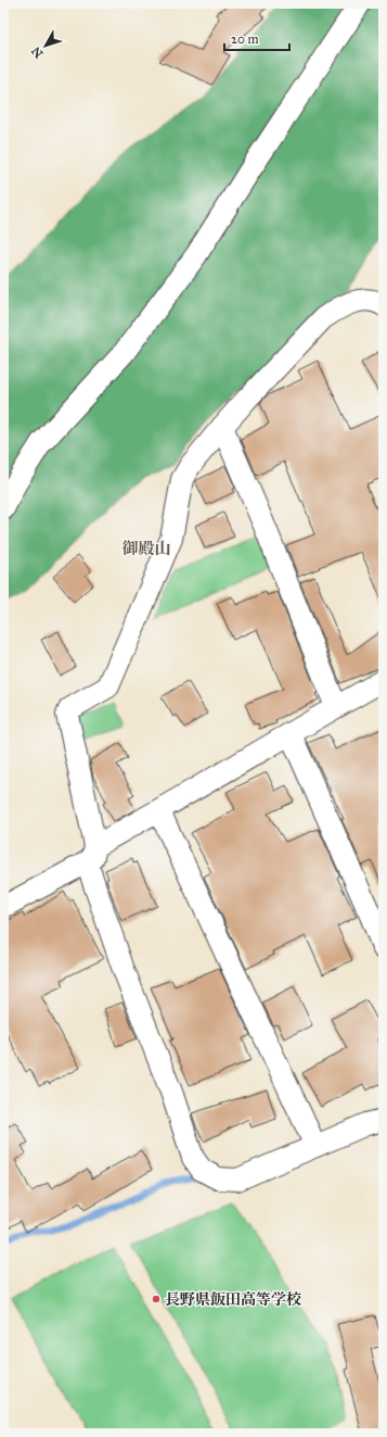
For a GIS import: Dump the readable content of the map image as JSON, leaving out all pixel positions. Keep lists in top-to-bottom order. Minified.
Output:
{"districts":["御殿山"],"places":["長野県飯田高等学校"],"scale_bar":"20 m","north":"bottom left"}
